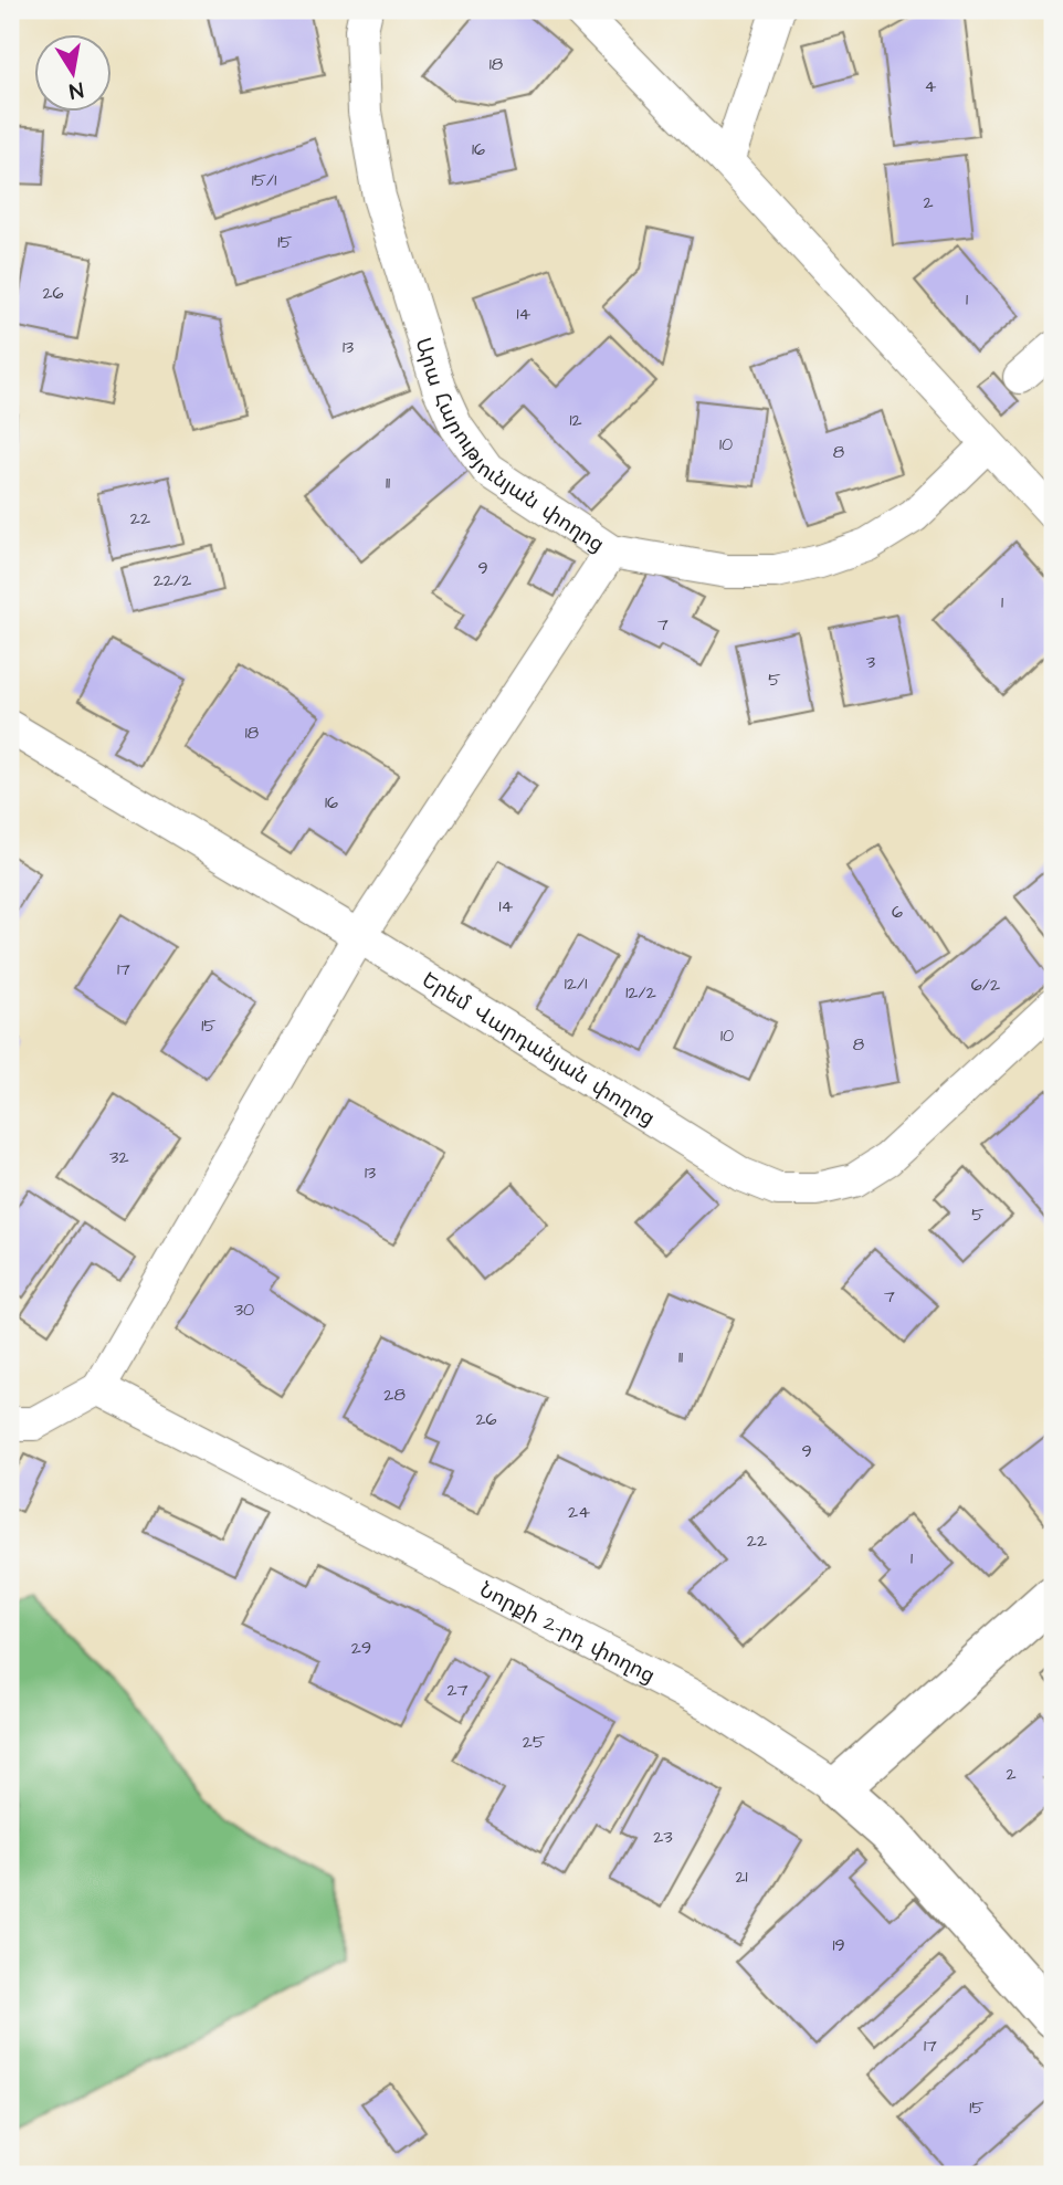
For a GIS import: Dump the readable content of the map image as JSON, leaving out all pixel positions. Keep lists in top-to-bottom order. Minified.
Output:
{"streets":{"street":["Արա Հարությունյան փողոց","Երեմ Վարդանյան փողոց","Նորքի 2-րդ փողոց"]},"house_numbers":["18","4","16","15/1","2","15","26","1","14","13","12","10","8","11","22","9","22/2","1","7","3","5","18","16","14","6","17","12/1","6/2","12/2","15","10","8","32","13","5","7","30","11","28","26","9","24","22","1","29","27","25","2","23","21","19","17","15"],"north":"bottom"}
